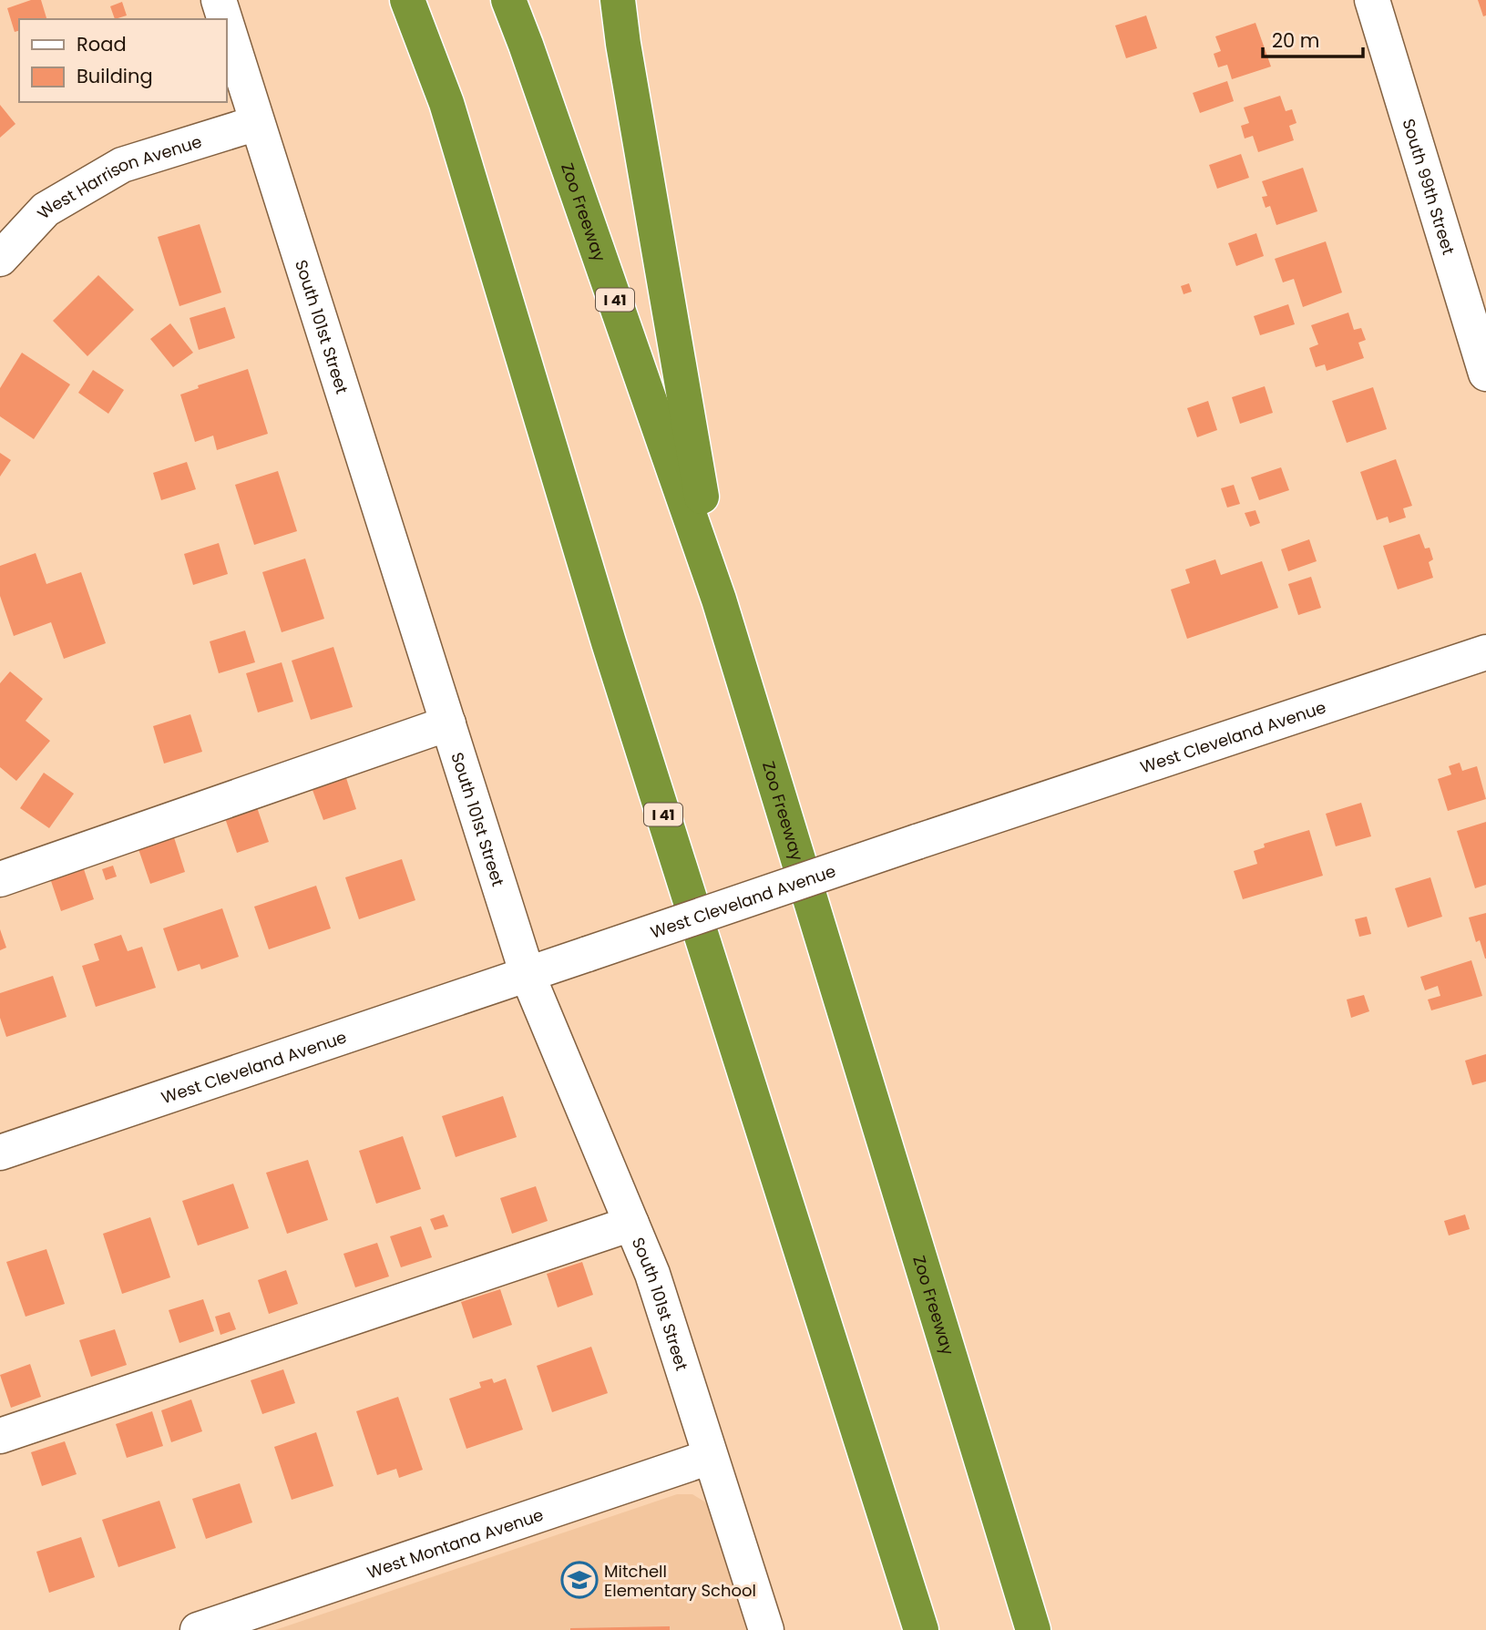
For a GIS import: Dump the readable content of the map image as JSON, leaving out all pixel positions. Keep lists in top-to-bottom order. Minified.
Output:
{"streets":{"highway":["Zoo Freeway","I 41"],"street":["West Harrison Avenue","South 99th Street","South 101st Street","West Cleveland Avenue","West Montana Avenue"]},"crossings":[["West Harrison Avenue","South 101st Street"],["South 101st Street","West Cleveland Avenue"],["South 101st Street","West Montana Avenue"]],"places":{"school or university":["Mitchell Elementary School"]},"legend":["Road","Building"],"scale_bar":"20 m"}
